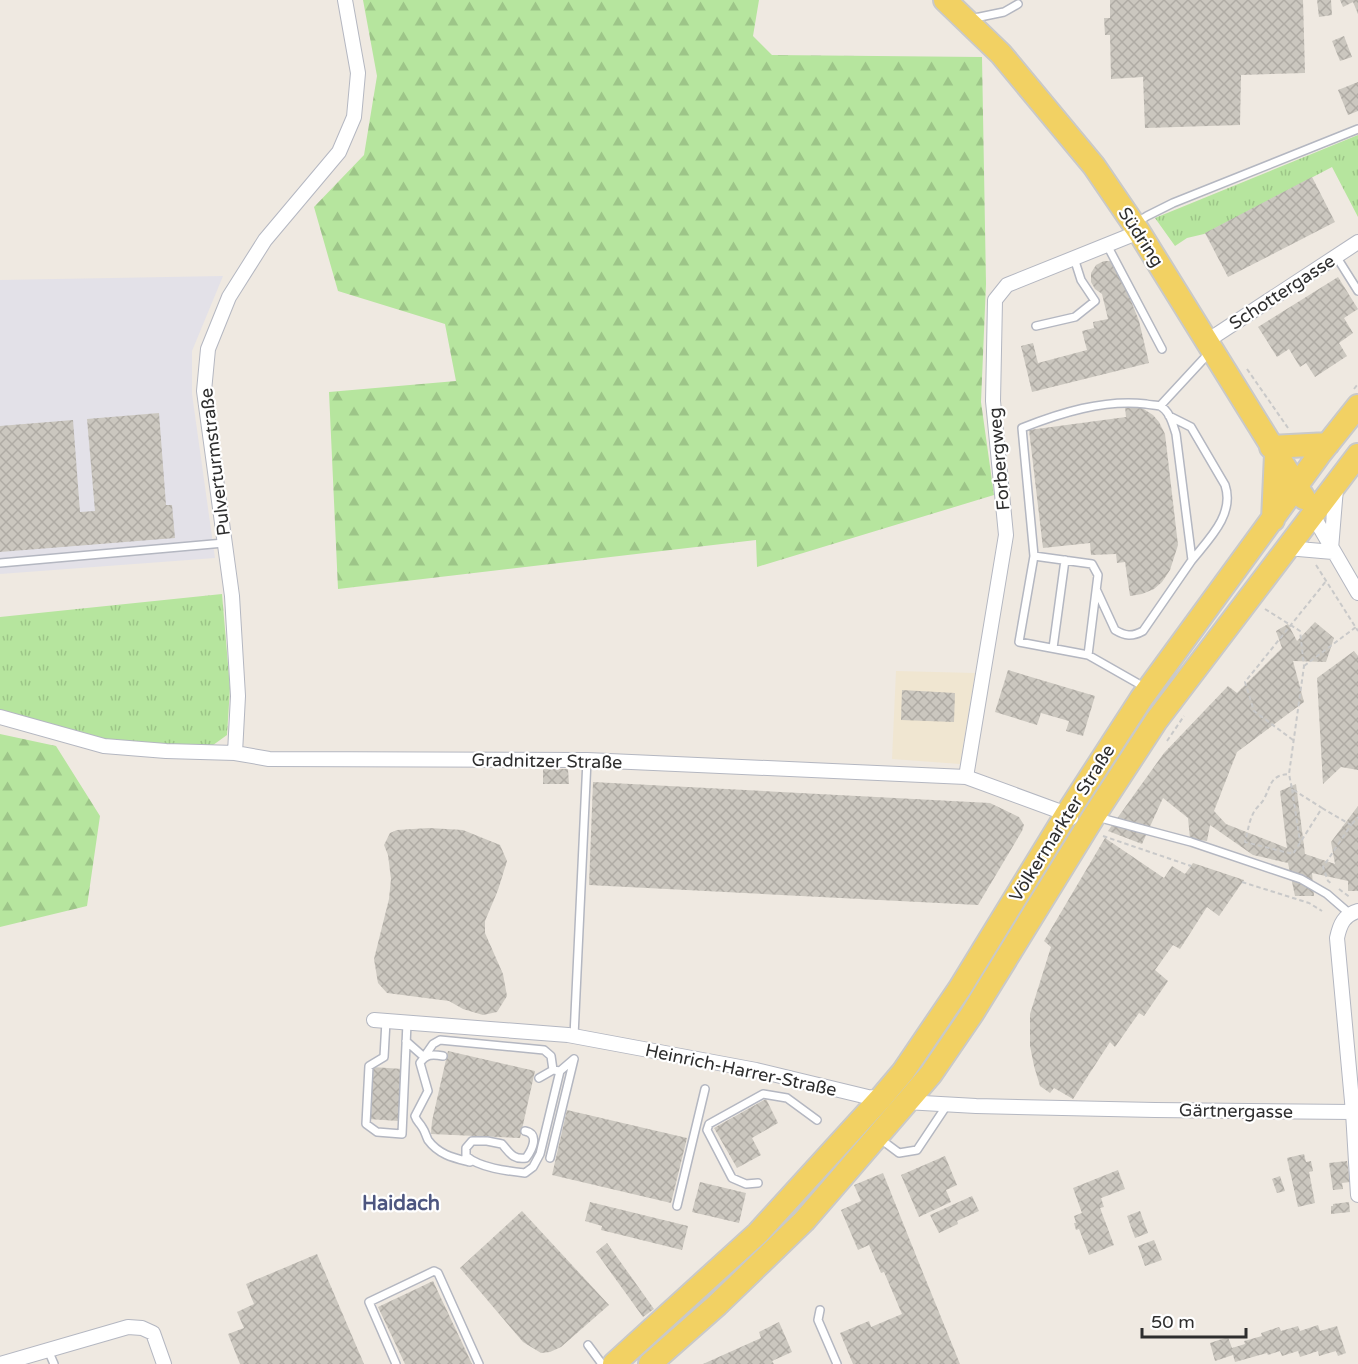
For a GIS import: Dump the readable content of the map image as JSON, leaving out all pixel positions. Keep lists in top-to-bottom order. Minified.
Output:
{"streets":{"main road":["Südring","Völkermarkter Straße"],"street":["Schottergasse","Forbergweg","Pulverturmstraße","Gradnitzer Straße","Heinrich-Harrer-Straße","Gärtnergasse"]},"crossings":[["Südring","Schottergasse"],["Südring","Forbergweg"],["Forbergweg","Gradnitzer Straße"],["Pulverturmstraße","Gradnitzer Straße"],["Gradnitzer Straße","Völkermarkter Straße"],["Völkermarkter Straße","Heinrich-Harrer-Straße"],["Völkermarkter Straße","Gärtnergasse"],["Heinrich-Harrer-Straße","Gärtnergasse"]],"districts":["Haidach"],"scale_bar":"50 m"}
